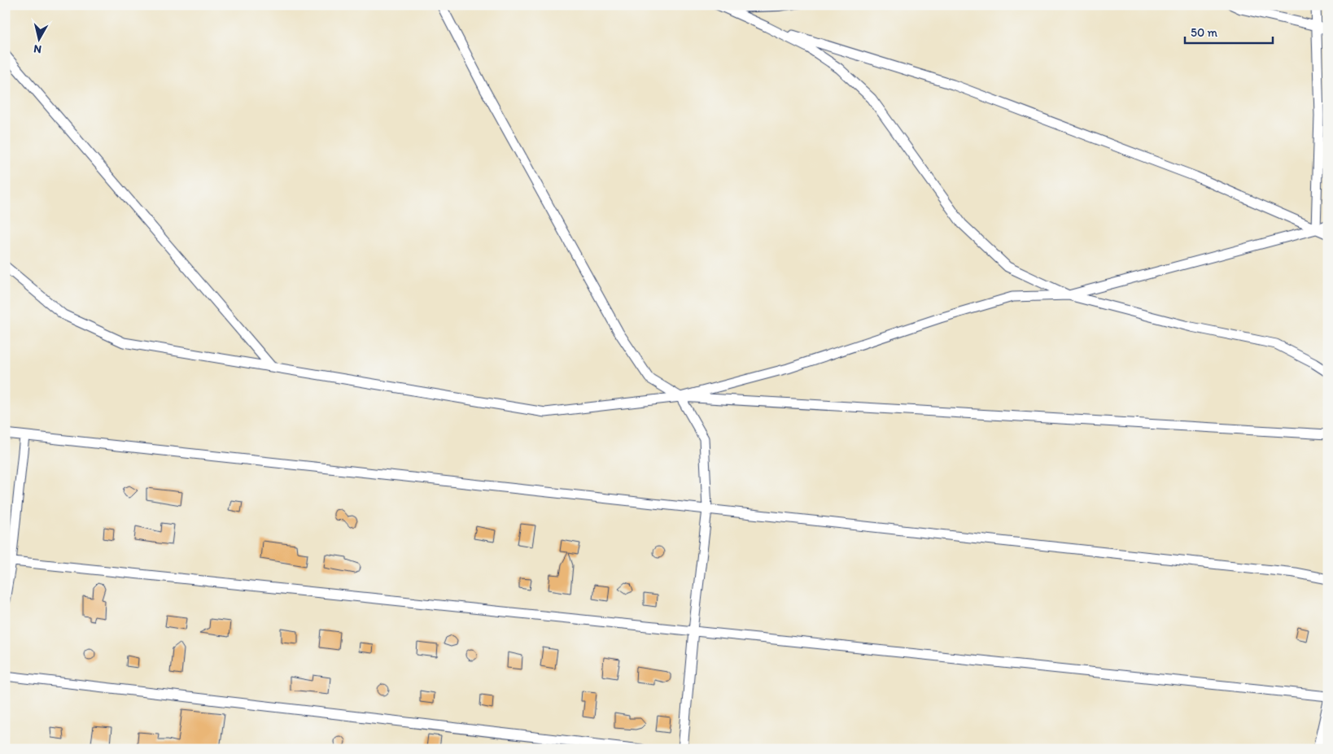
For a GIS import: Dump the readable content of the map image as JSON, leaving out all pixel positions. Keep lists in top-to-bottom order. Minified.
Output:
{"scale_bar":"50 m","north":"bottom"}
